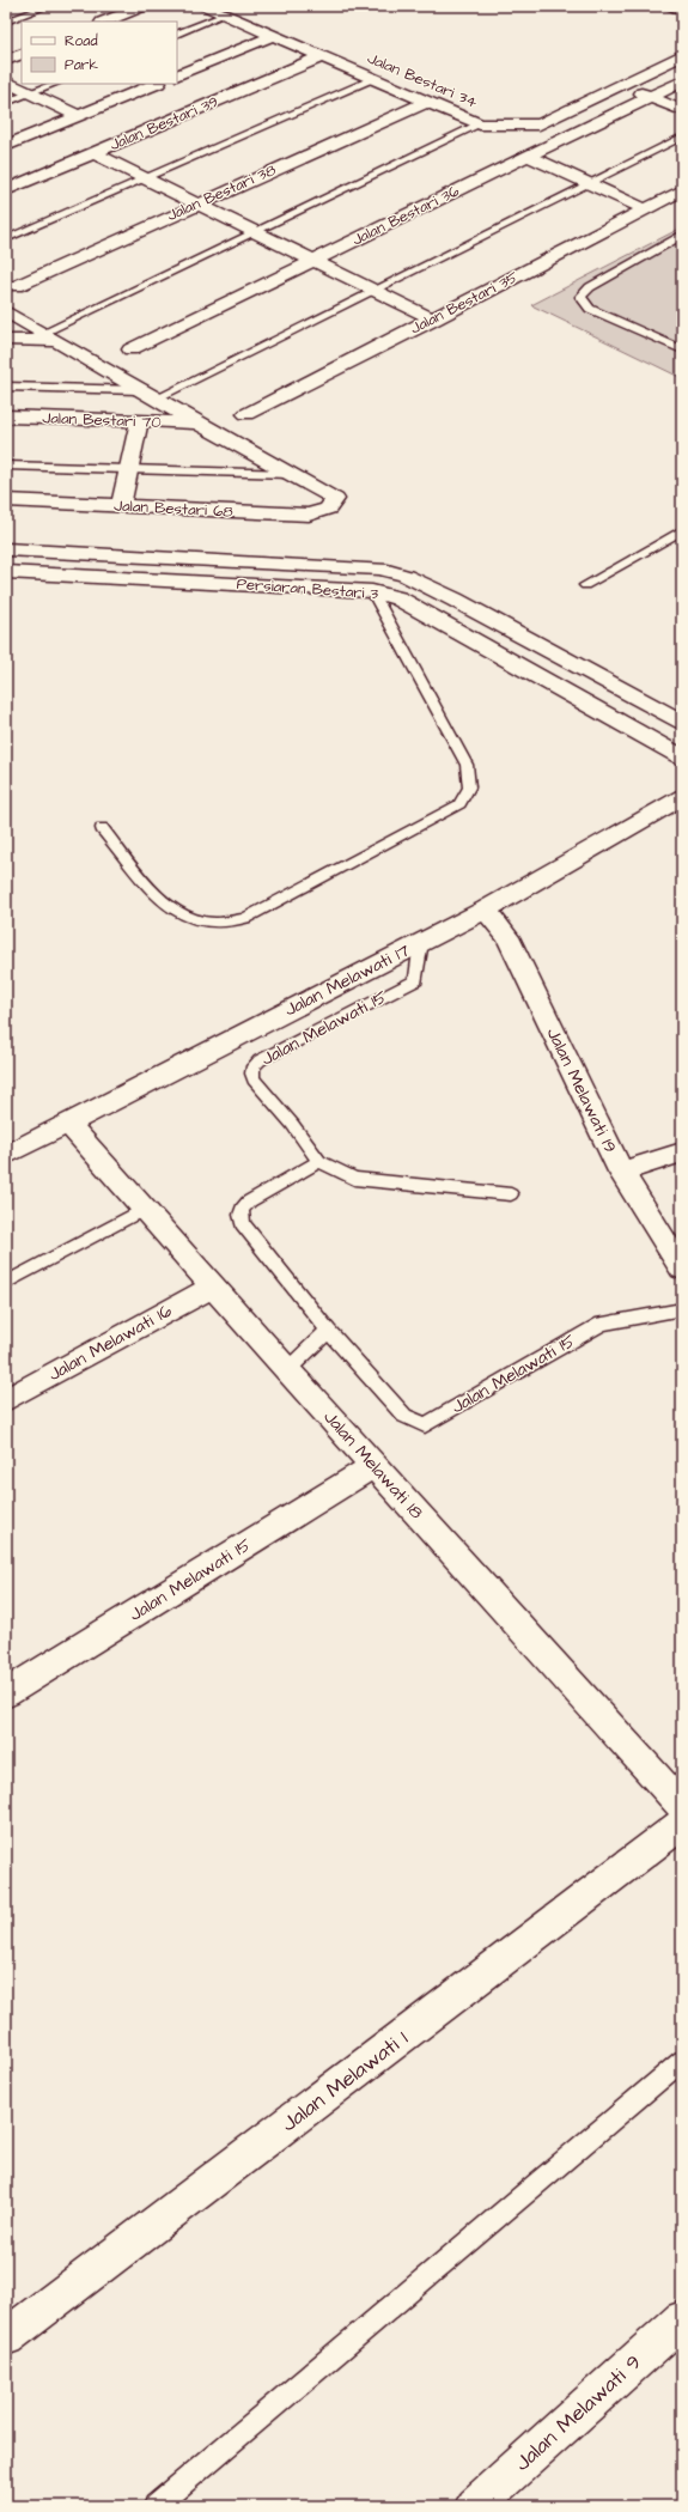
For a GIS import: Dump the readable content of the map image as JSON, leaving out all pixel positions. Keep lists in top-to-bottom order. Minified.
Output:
{"streets":{"street":["Jalan Bestari 34","Jalan Bestari 39","Jalan Bestari 38","Jalan Bestari 36","Jalan Bestari 35","Jalan Bestari 70","Jalan Bestari 68","Persiaran Bestari 3","Jalan Melawati 17","Jalan Melawati 15","Jalan Melawati 19","Jalan Melawati 16","Jalan Melawati 18","Jalan Melawati 1","Jalan Melawati 9"]},"crossings":[["Jalan Bestari 34","Jalan Bestari 39"],["Jalan Bestari 34","Jalan Bestari 38"],["Jalan Melawati 17","Jalan Melawati 15"],["Jalan Melawati 17","Jalan Melawati 19"],["Jalan Melawati 17","Jalan Melawati 18"],["Jalan Melawati 15","Jalan Melawati 18"],["Jalan Melawati 16","Jalan Melawati 18"]],"legend":["Road","Park"]}
